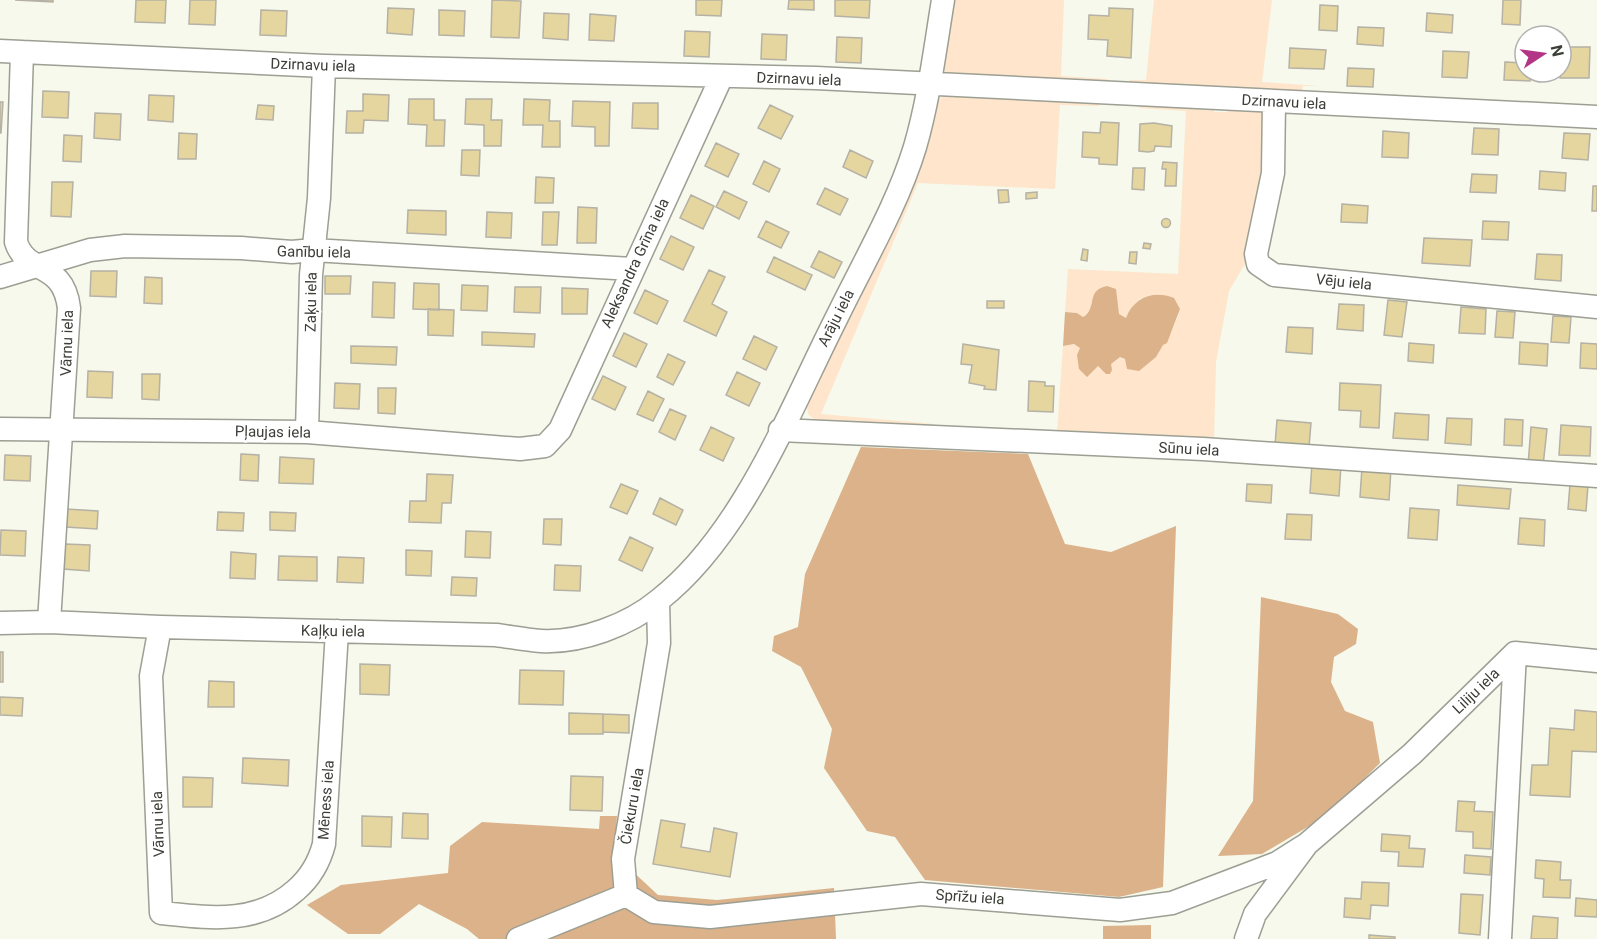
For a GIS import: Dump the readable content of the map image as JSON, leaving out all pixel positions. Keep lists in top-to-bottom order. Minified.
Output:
{"streets":{"street":["Dzirnavu iela","Ganību iela","Aleksandra Grīna iela","Vēju iela","Zaķu iela","Arāju iela","Vārnu iela","Pļaujas iela","Sūnu iela","Kaļķu iela","Liliju iela","Mēness iela","Čiekuru iela","Sprīžu iela"]},"crossings":[["Dzirnavu iela","Aleksandra Grīna iela"],["Dzirnavu iela","Vēju iela"],["Dzirnavu iela","Zaķu iela"],["Dzirnavu iela","Arāju iela"],["Dzirnavu iela","Vārnu iela"],["Ganību iela","Aleksandra Grīna iela"],["Ganību iela","Zaķu iela"],["Ganību iela","Vārnu iela"],["Aleksandra Grīna iela","Pļaujas iela"],["Zaķu iela","Pļaujas iela"],["Arāju iela","Sūnu iela"],["Arāju iela","Kaļķu iela"],["Arāju iela","Čiekuru iela"],["Vārnu iela","Pļaujas iela"],["Vārnu iela","Kaļķu iela"],["Vārnu iela","Mēness iela"],["Kaļķu iela","Mēness iela"],["Kaļķu iela","Čiekuru iela"],["Liliju iela","Sprīžu iela"],["Čiekuru iela","Sprīžu iela"]],"north":"right"}
